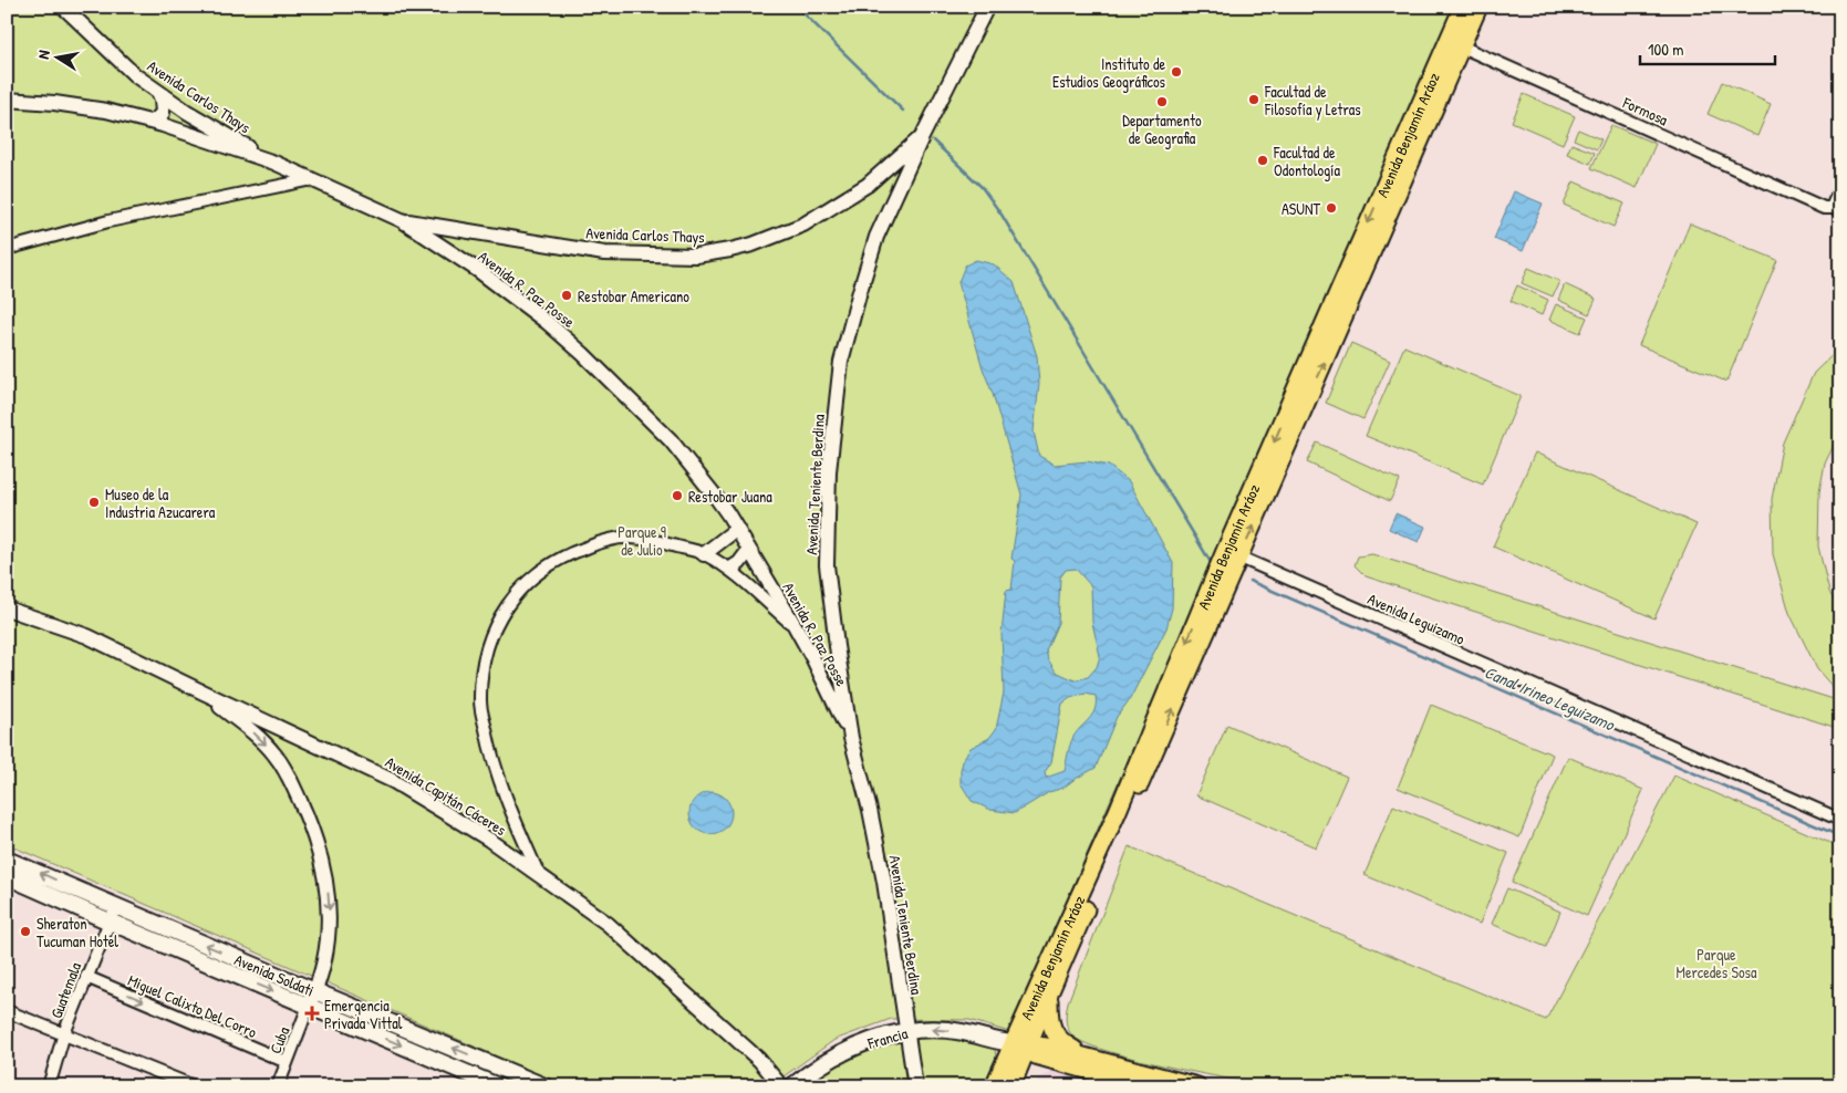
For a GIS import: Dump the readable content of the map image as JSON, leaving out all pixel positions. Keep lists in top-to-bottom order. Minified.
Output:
{"streets":{"main road":["Avenida Benjamín Aráoz","Avenida Soldati","Francia"],"street":["Avenida Carlos Thays","Formosa","Avenida R. Paz Posse","Avenida Teniente Berdina","Avenida Leguizamo","Avenida Capitán Cáceres","Guatemala","Miguel Calixto Del Corro","Cuba"]},"crossings":[["Avenida Carlos Thays","Avenida R. Paz Posse"],["Avenida Carlos Thays","Avenida Teniente Berdina"],["Formosa","Avenida Benjamín Aráoz"],["Avenida Benjamín Aráoz","Avenida Leguizamo"],["Avenida Benjamín Aráoz","Francia"],["Avenida R. Paz Posse","Avenida Teniente Berdina"],["Avenida Teniente Berdina","Francia"],["Avenida Soldati","Guatemala"],["Avenida Soldati","Cuba"],["Guatemala","Miguel Calixto Del Corro"],["Miguel Calixto Del Corro","Cuba"]],"one_way":["Francia"],"water":["Canal Irineo Leguizamo"],"parks":["Parque 9 de Julio","Parque Mercedes Sosa"],"places":{"other":["Instituto de Estudios Geográficos","Facultad de Filosofía y Letras","Departamento de Geografia","Facultad de Odontología","ASUNT","Restobar Americano","Restobar Juana","Museo de la Industria Azucarera","Sheraton Tucuman Hotel"],"health":["Emergencia Privada Vittal"]},"scale_bar":"100 m","north":"left"}
